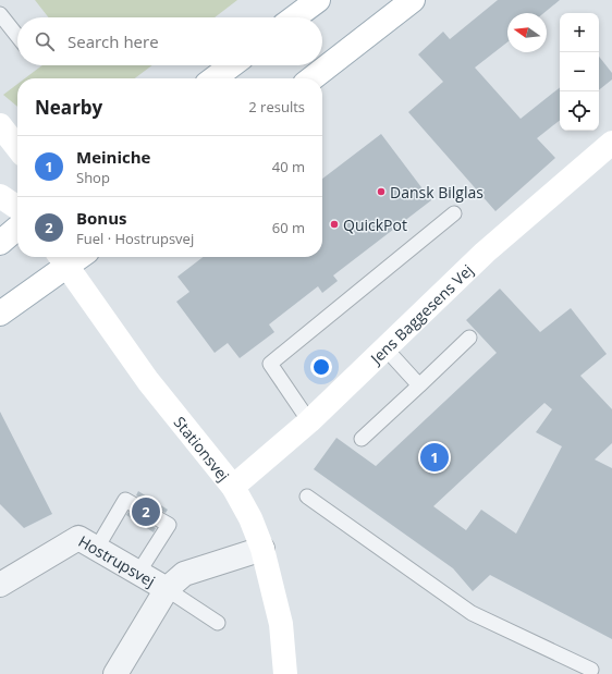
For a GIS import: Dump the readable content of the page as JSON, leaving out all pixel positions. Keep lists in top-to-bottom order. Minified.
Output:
{"streets":{"street":["Jens Baggesens Vej","Stationsvej","Hostrupsvej"]},"crossings":[["Jens Baggesens Vej","Stationsvej"],["Stationsvej","Hostrupsvej"]],"places":["Dansk Bilglas","QuickPot"],"north":"left","page":{"map_buttons":["+","−"],"search":"Search here","heading":["Nearby","2 results"],"list":[{"mark":"1","name":"Meiniche","note":"Shop","value":"40 m"},{"mark":"2","name":"Bonus","note":"Fuel · Hostrupsvej","value":"60 m"}],"pins":["1","2"]}}
